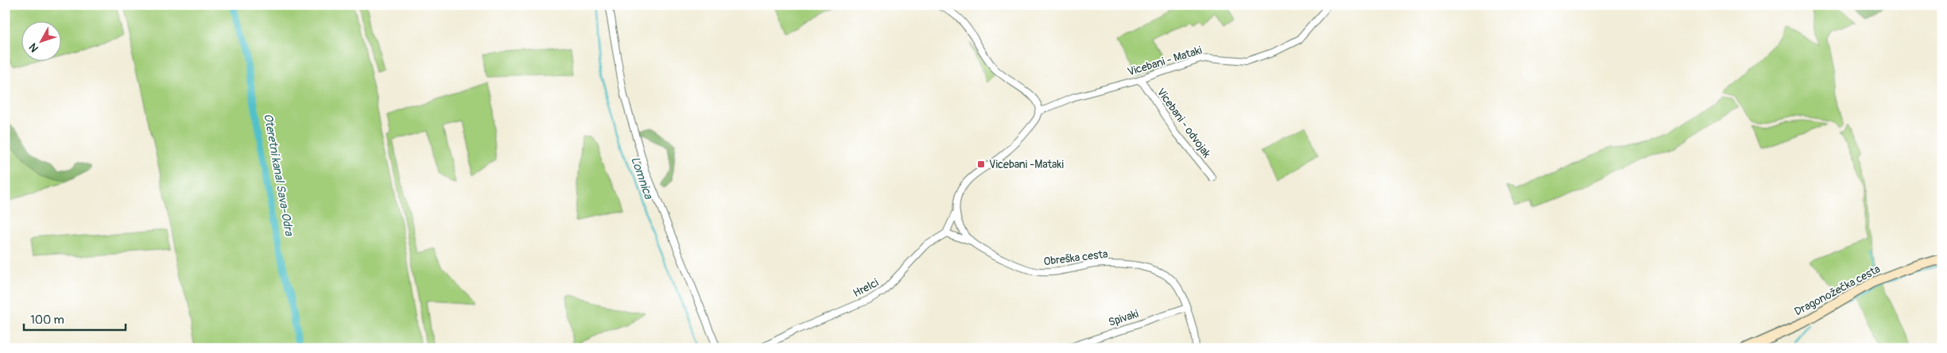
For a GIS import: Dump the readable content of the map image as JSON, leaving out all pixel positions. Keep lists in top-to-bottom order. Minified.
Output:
{"streets":{"main road":["Dragonožečka cesta"],"street":["Vicebani - Mataki","Vicebani - odvojak","Obreška cesta","Hrelci","Spivaki"]},"crossings":[["Vicebani - Mataki","Vicebani - odvojak"],["Obreška cesta","Spivaki"]],"water":["Oteretni kanal Sava-Odra","Lomnica"],"places":{"transit":["Vicebani -Mataki"]},"scale_bar":"100 m","north":"bottom left"}
